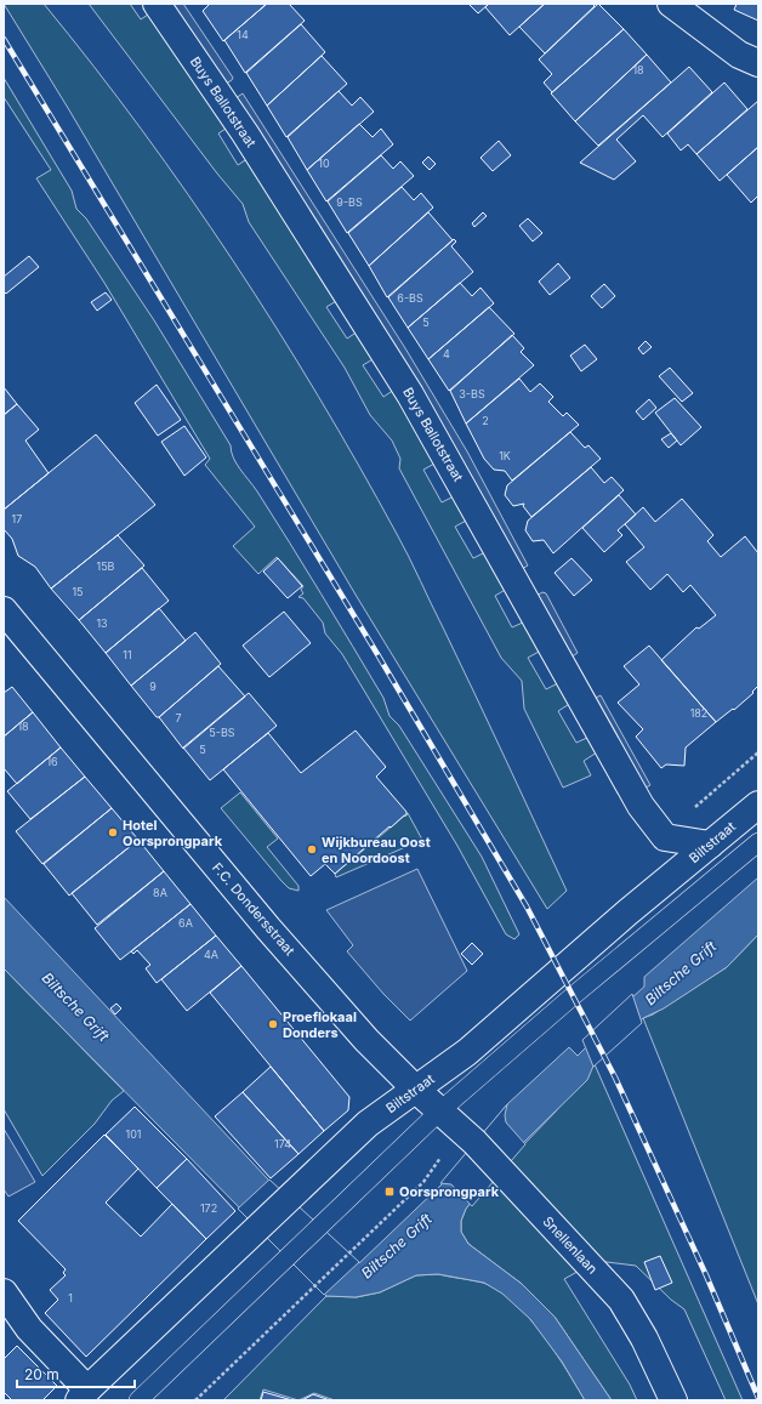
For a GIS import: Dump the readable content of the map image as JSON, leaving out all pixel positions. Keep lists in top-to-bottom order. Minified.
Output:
{"streets":{"street":["Buys Ballotstraat","Biltstraat","F.C. Dondersstraat","Snellenlaan"]},"crossings":[["Biltstraat","F.C. Dondersstraat"],["F.C. Dondersstraat","Snellenlaan"]],"water":["Biltsche Grift"],"places":{"other":["Hotel Oorsprongpark","Wijkbureau Oost en Noordoost","Proeflokaal Donders"],"transit":["Oorsprongpark"]},"house_numbers":["14","18","10","9-BS","6-BS","5","4","3-BS","2","1K","17","15B","15","13","11","9","182","7","18","5-BS","5","16","8A","6A","4A","101","174","172","1"],"scale_bar":"20 m"}
